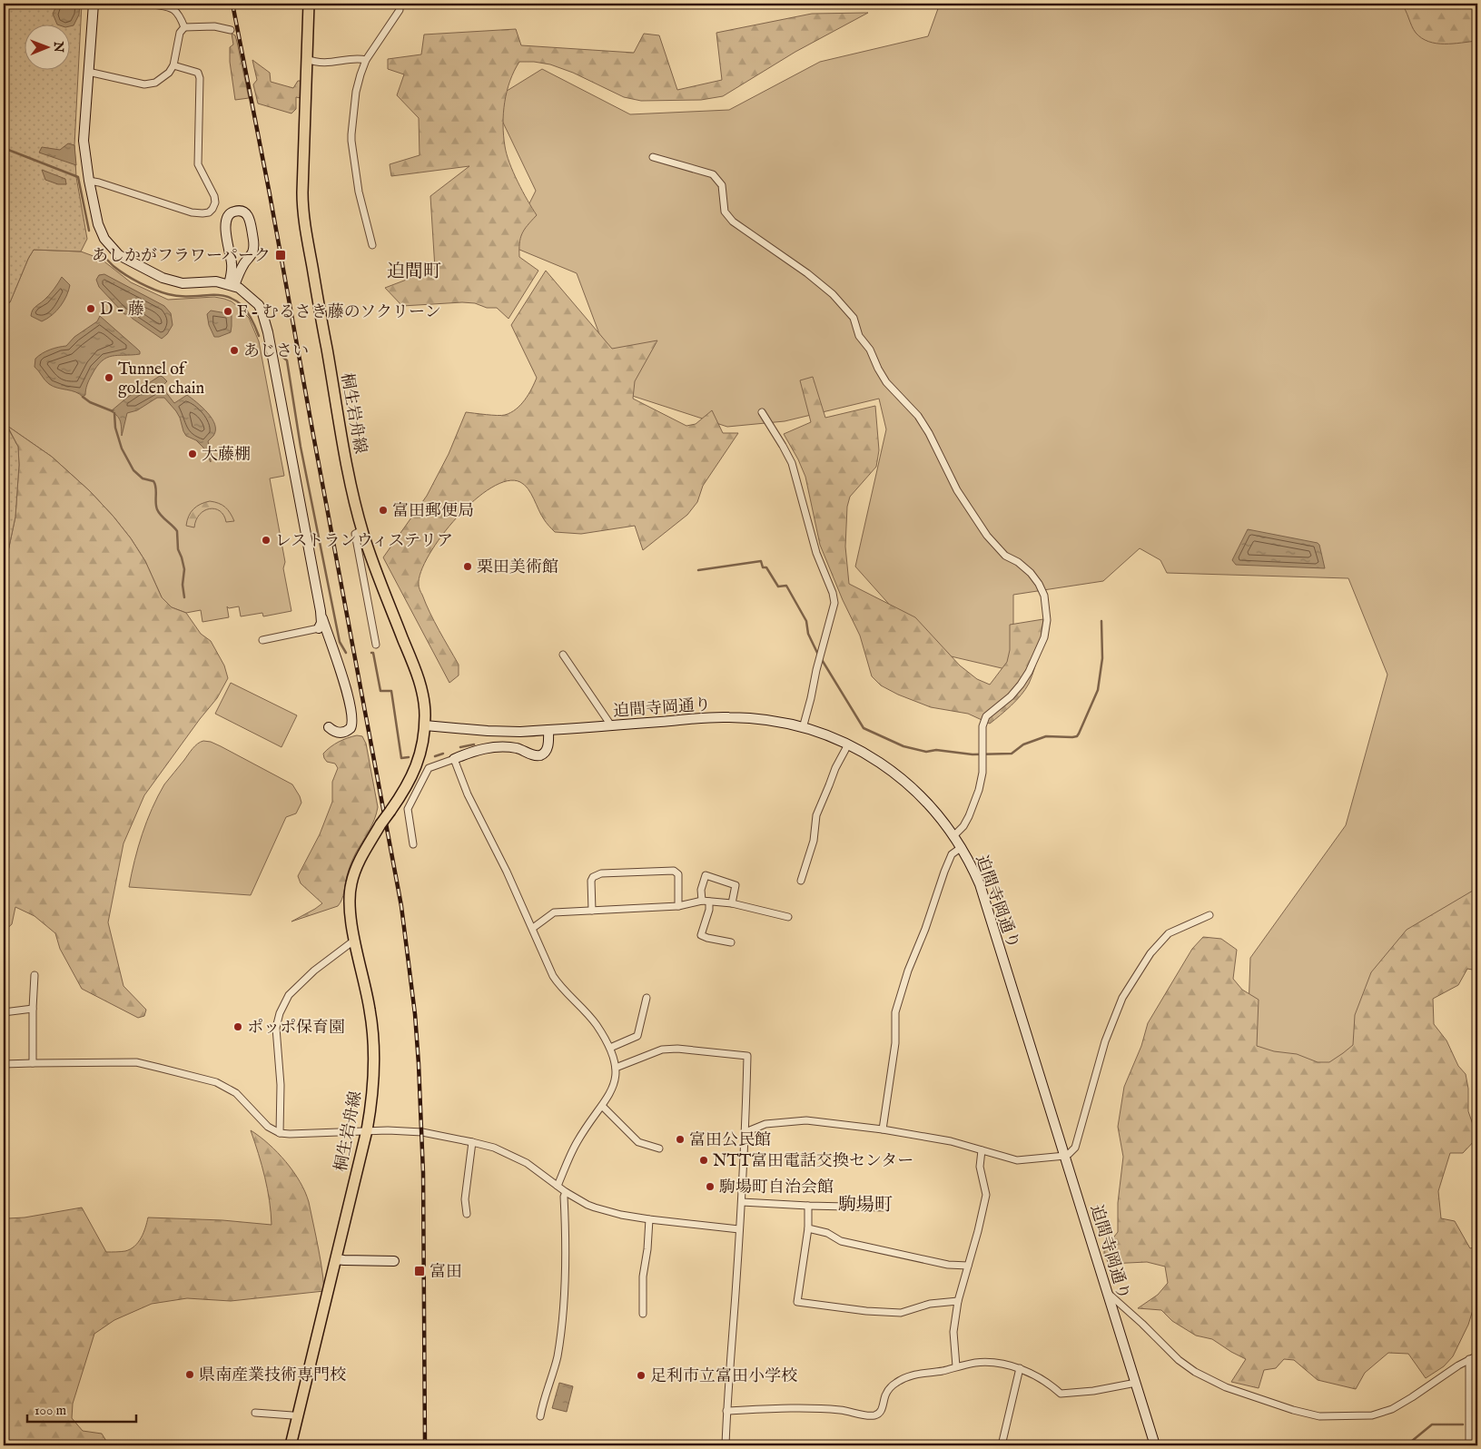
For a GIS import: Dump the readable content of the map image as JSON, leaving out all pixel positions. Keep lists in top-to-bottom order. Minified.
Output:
{"streets":{"main road":["桐生岩舟線"],"street":["迫間寺岡通り"]},"crossings":[["桐生岩舟線","迫間寺岡通り"]],"districts":["迫間町","駒場町"],"places":{"transit":["あしかがフラワーパーク","富田"],"other":["D - 藤","F - むるさき藤のソクリーン","あじさい","Tunnel of golden chain","大藤棚","富田郵便局","レストランウィステリア","栗田美術館","ポッポ保育園","富田公民館","NTT富田電話交換センター","駒場町自治会館","県南産業技術専門校","足利市立富田小学校"]},"scale_bar":"100 m","north":"right"}
